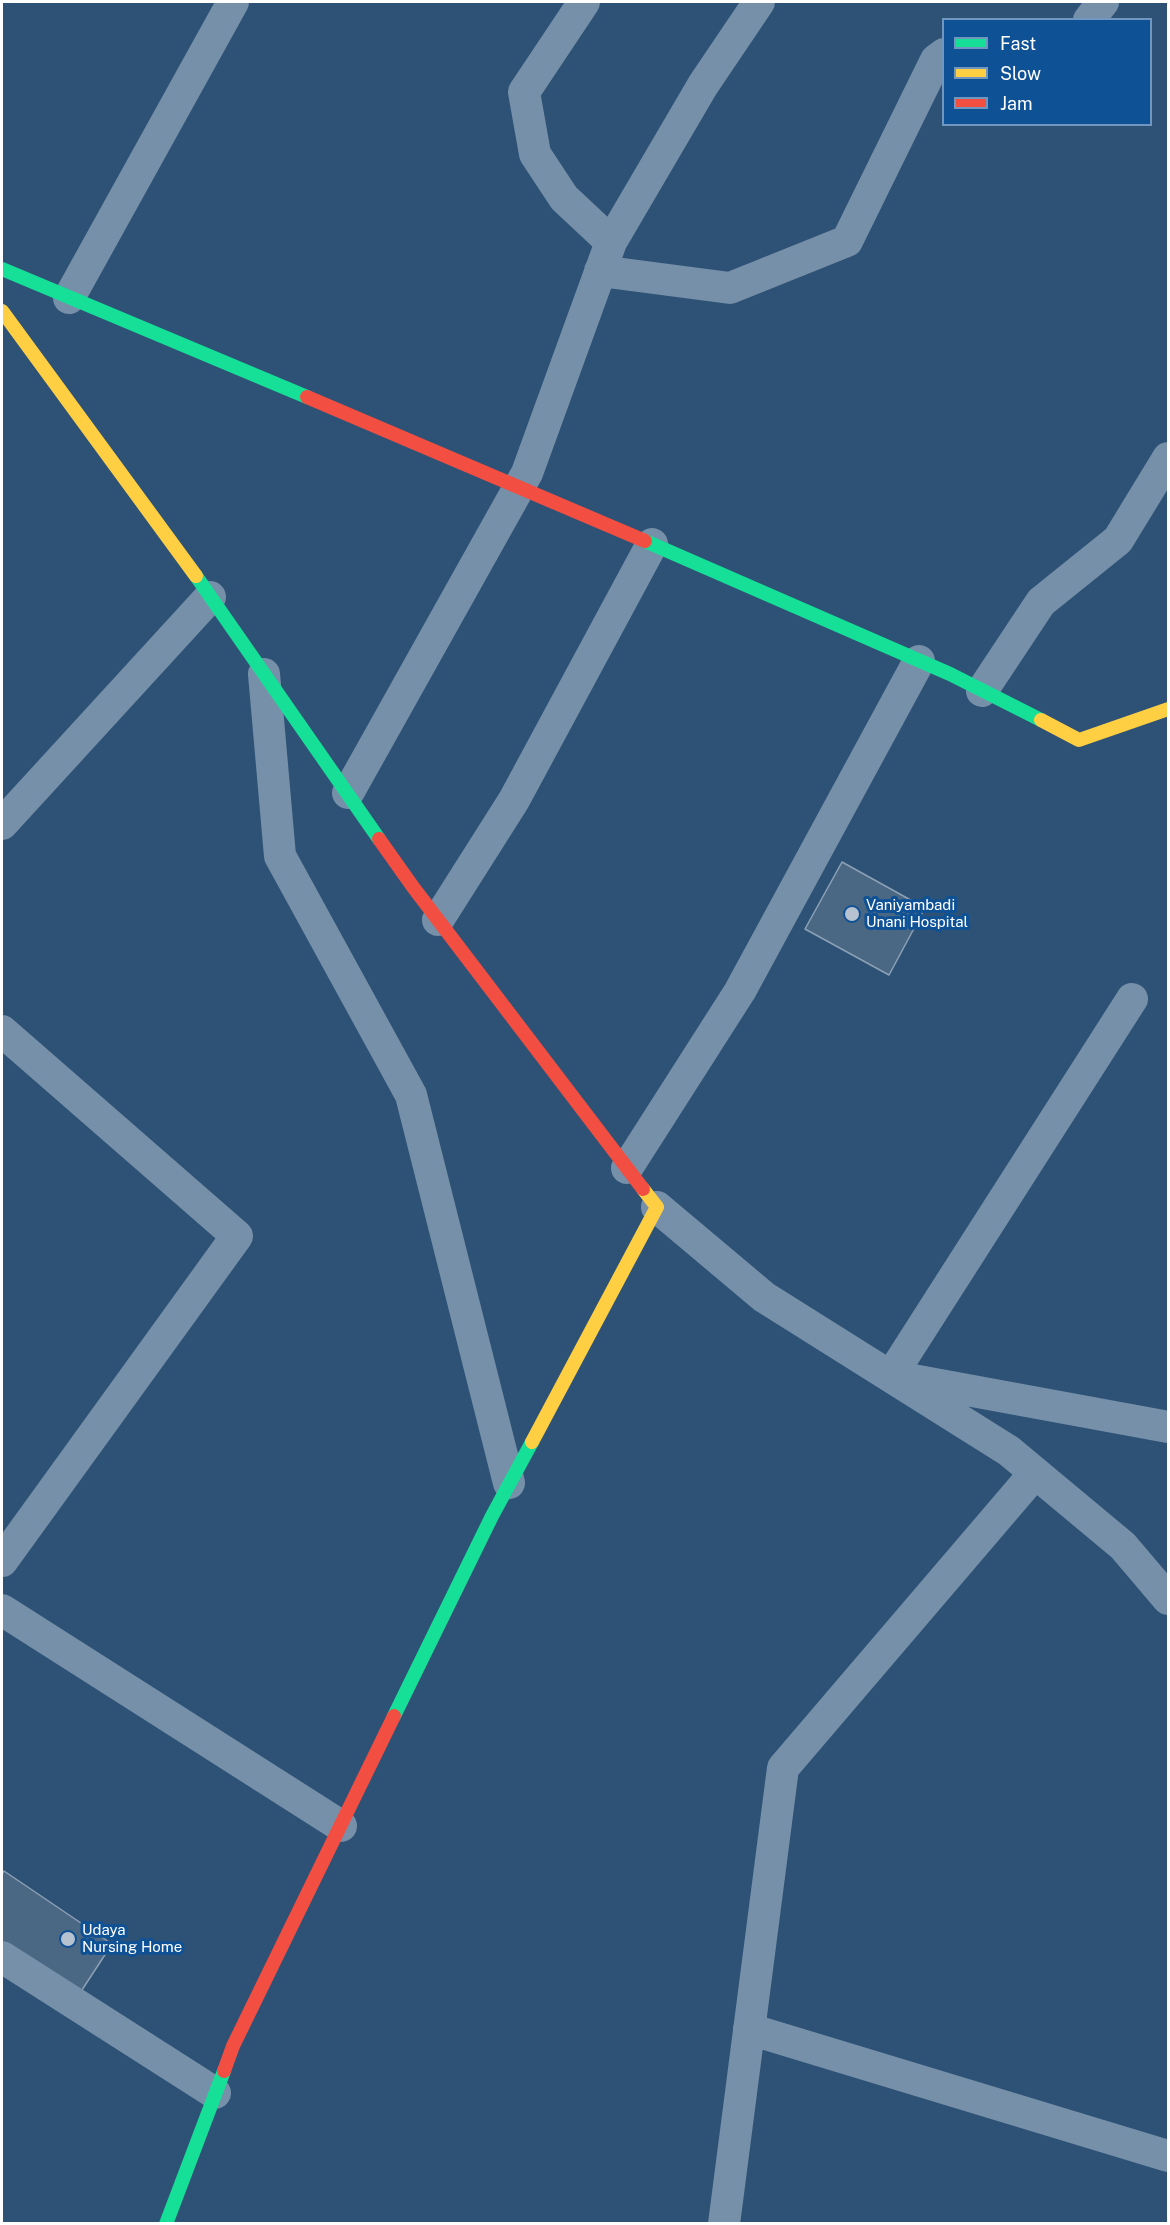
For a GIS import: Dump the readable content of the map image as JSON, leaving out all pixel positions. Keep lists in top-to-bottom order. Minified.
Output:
{"places":["Vaniyambadi Unani Hospital","Udaya Nursing Home"],"legend":["Fast","Slow","Jam"]}
